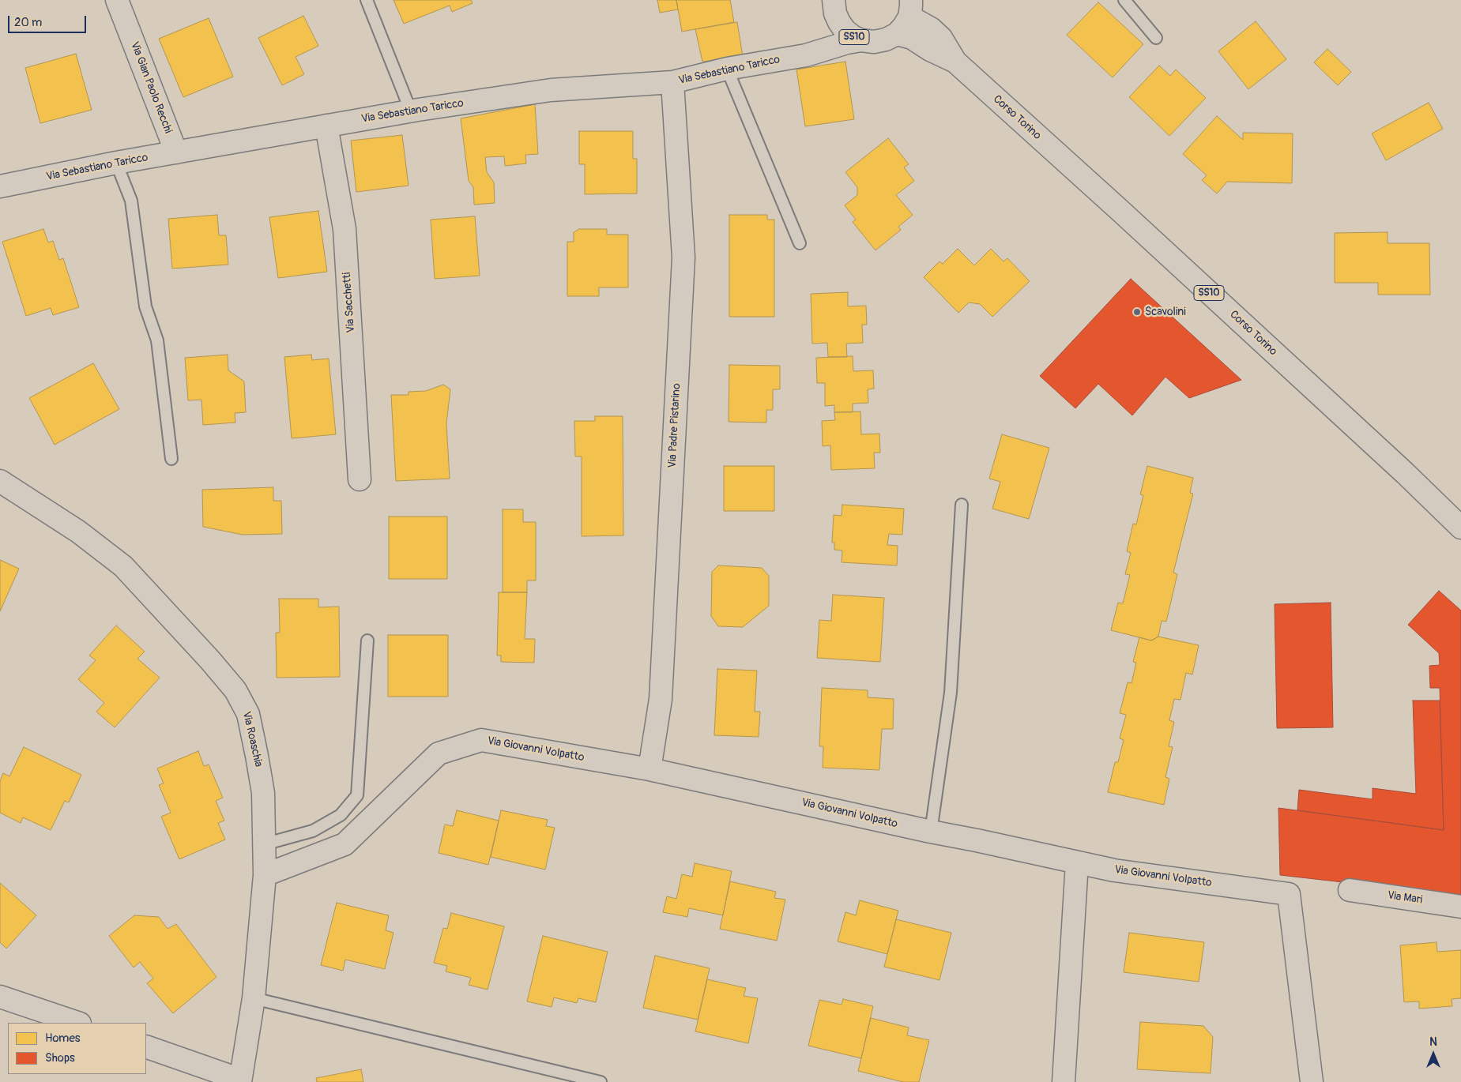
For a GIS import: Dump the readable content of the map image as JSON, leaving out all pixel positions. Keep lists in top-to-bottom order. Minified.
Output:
{"streets":{"street":["SS10","Via Sebastiano Taricco","Via Gian Paolo Recchi","Corso Torino","Via Sacchetti","Via Padre Pistarino","Via Roaschia","Via Giovanni Volpatto","Via Mari"]},"crossings":[["SS10","Via Sebastiano Taricco"],["SS10","Corso Torino"],["Via Sebastiano Taricco","Via Gian Paolo Recchi"],["Via Sebastiano Taricco","Via Sacchetti"],["Via Sebastiano Taricco","Via Padre Pistarino"],["Via Padre Pistarino","Via Giovanni Volpatto"],["Via Roaschia","Via Giovanni Volpatto"]],"places":["Scavolini"],"legend":["Homes","Shops"],"scale_bar":"20 m","north":"top"}
